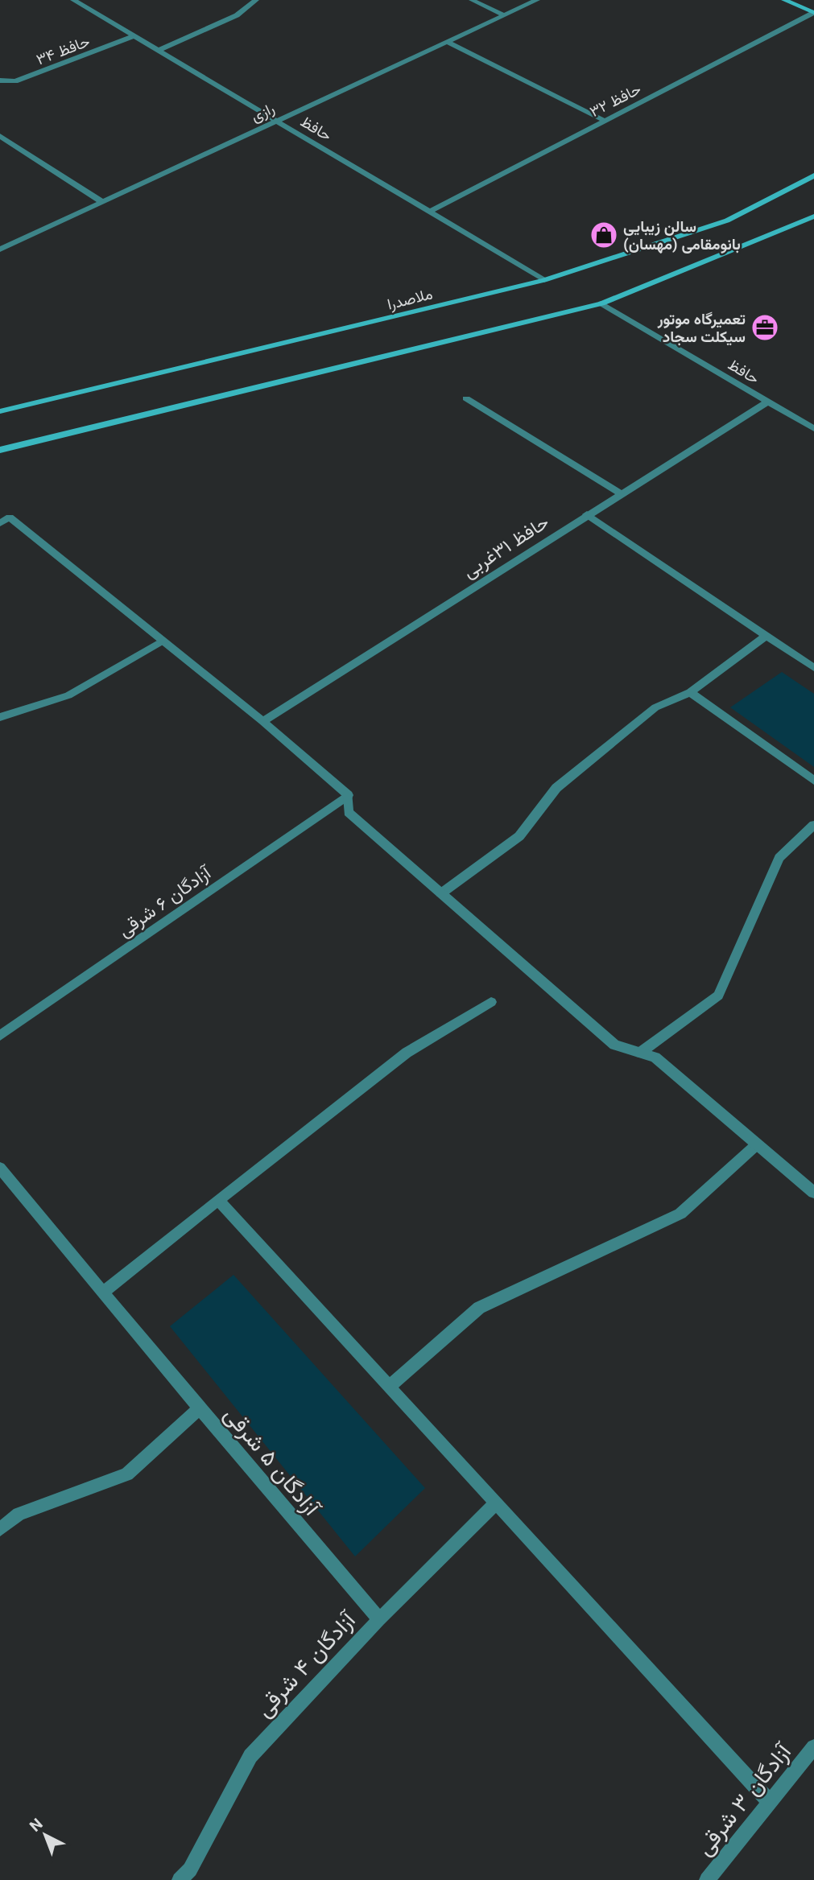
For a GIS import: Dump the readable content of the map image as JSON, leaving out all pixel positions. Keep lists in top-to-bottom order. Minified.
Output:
{"streets":{"main road":["ملاصدرا"],"street":["حافظ ۳۴","حافظ ۳۲","رازی","حافظ","حافظ ۳۱غربی","آزادگان ۶ شرقی","آزادگان ۵ شرقی","آزادگان ۴ شرقی","آزادگان ۳ شرقی"]},"crossings":[["حافظ ۳۴","حافظ"],["حافظ ۳۲","حافظ"],["رازی","حافظ"],["حافظ","ملاصدرا"],["حافظ","حافظ ۳۱غربی"],["آزادگان ۵ شرقی","آزادگان ۴ شرقی"]],"places":{"shop":["سالن زیبایی بانومقامی (مهسان)"],"office":["تعمیرگاه موتور سیکلت سجاد"]},"north":"top left"}
